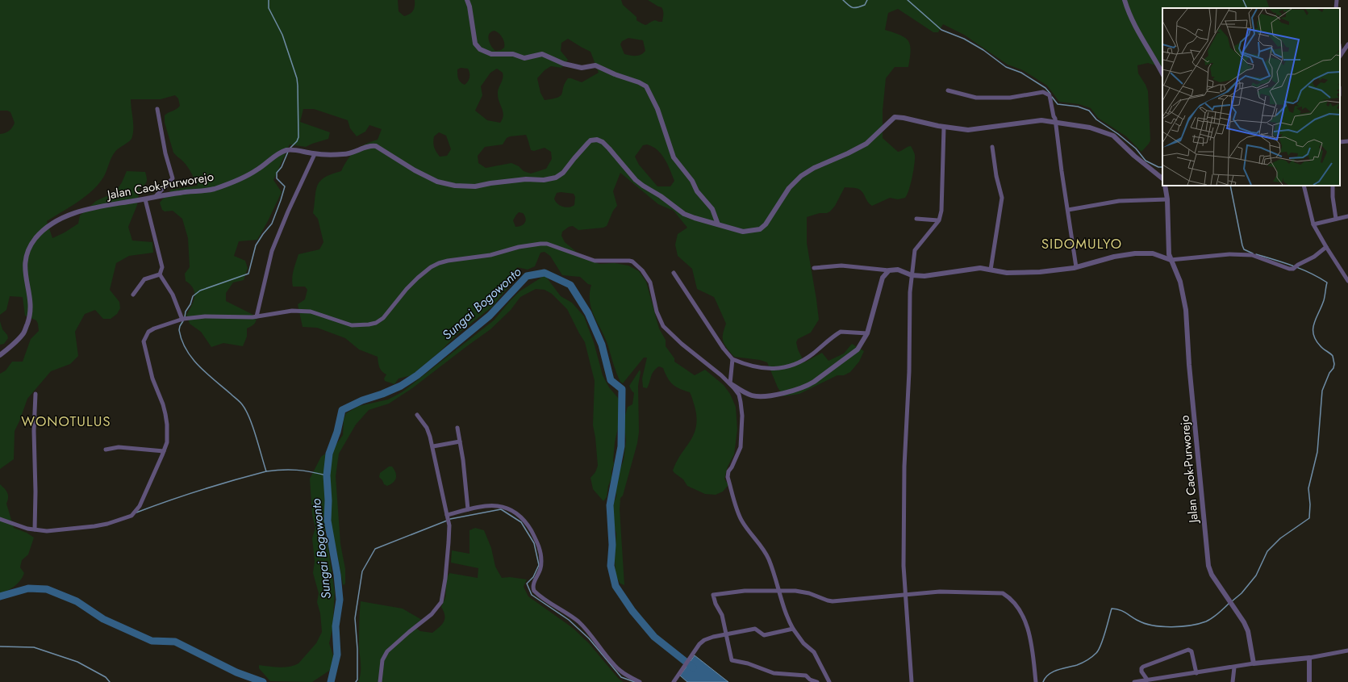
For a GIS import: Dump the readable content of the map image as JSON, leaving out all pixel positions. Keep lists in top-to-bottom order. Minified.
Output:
{"streets":{"street":["Jalan Caok-Purworejo"]},"districts":["SIDOMULYO","WONOTULUS"],"water":["Sungai Bogowonto"]}
